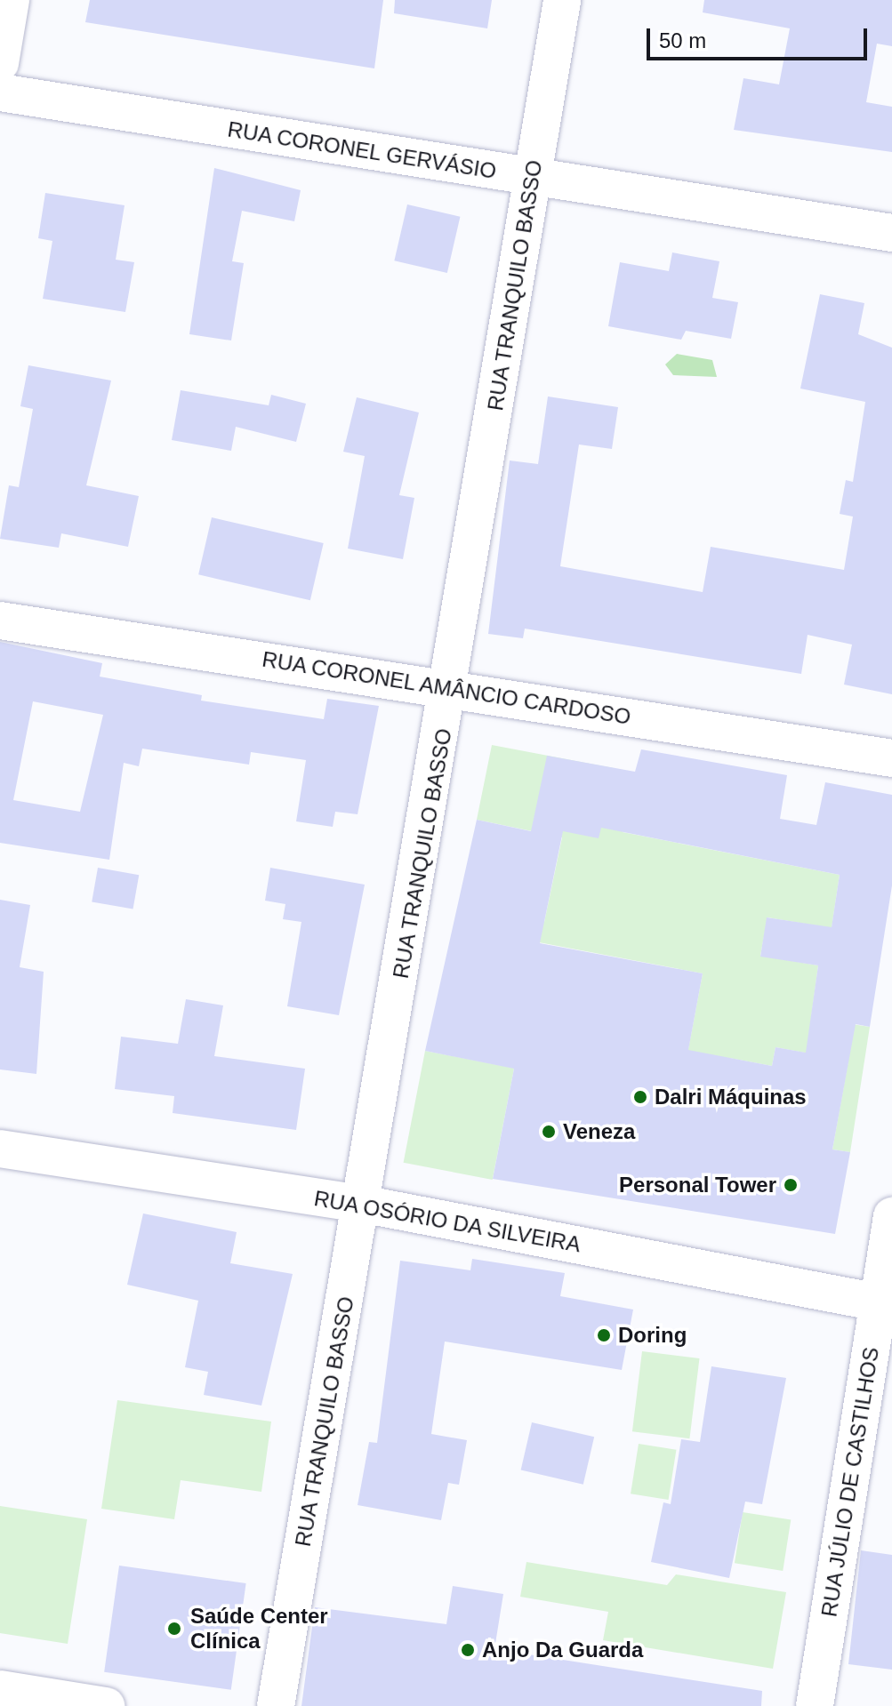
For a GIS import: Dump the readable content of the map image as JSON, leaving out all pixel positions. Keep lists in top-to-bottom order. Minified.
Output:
{"streets":{"street":["RUA CORONEL GERVÁSIO","RUA TRANQUILO BASSO","RUA CORONEL AMÂNCIO CARDOSO","RUA OSÓRIO DA SILVEIRA","RUA JÚLIO DE CASTILHOS"]},"crossings":[["RUA CORONEL GERVÁSIO","RUA TRANQUILO BASSO"],["RUA TRANQUILO BASSO","RUA CORONEL AMÂNCIO CARDOSO"],["RUA TRANQUILO BASSO","RUA OSÓRIO DA SILVEIRA"],["RUA OSÓRIO DA SILVEIRA","RUA JÚLIO DE CASTILHOS"]],"places":["Dalri Máquinas","Veneza","Personal Tower","Doring","Saúde Center Clínica","Anjo Da Guarda"],"scale_bar":"50 m"}
